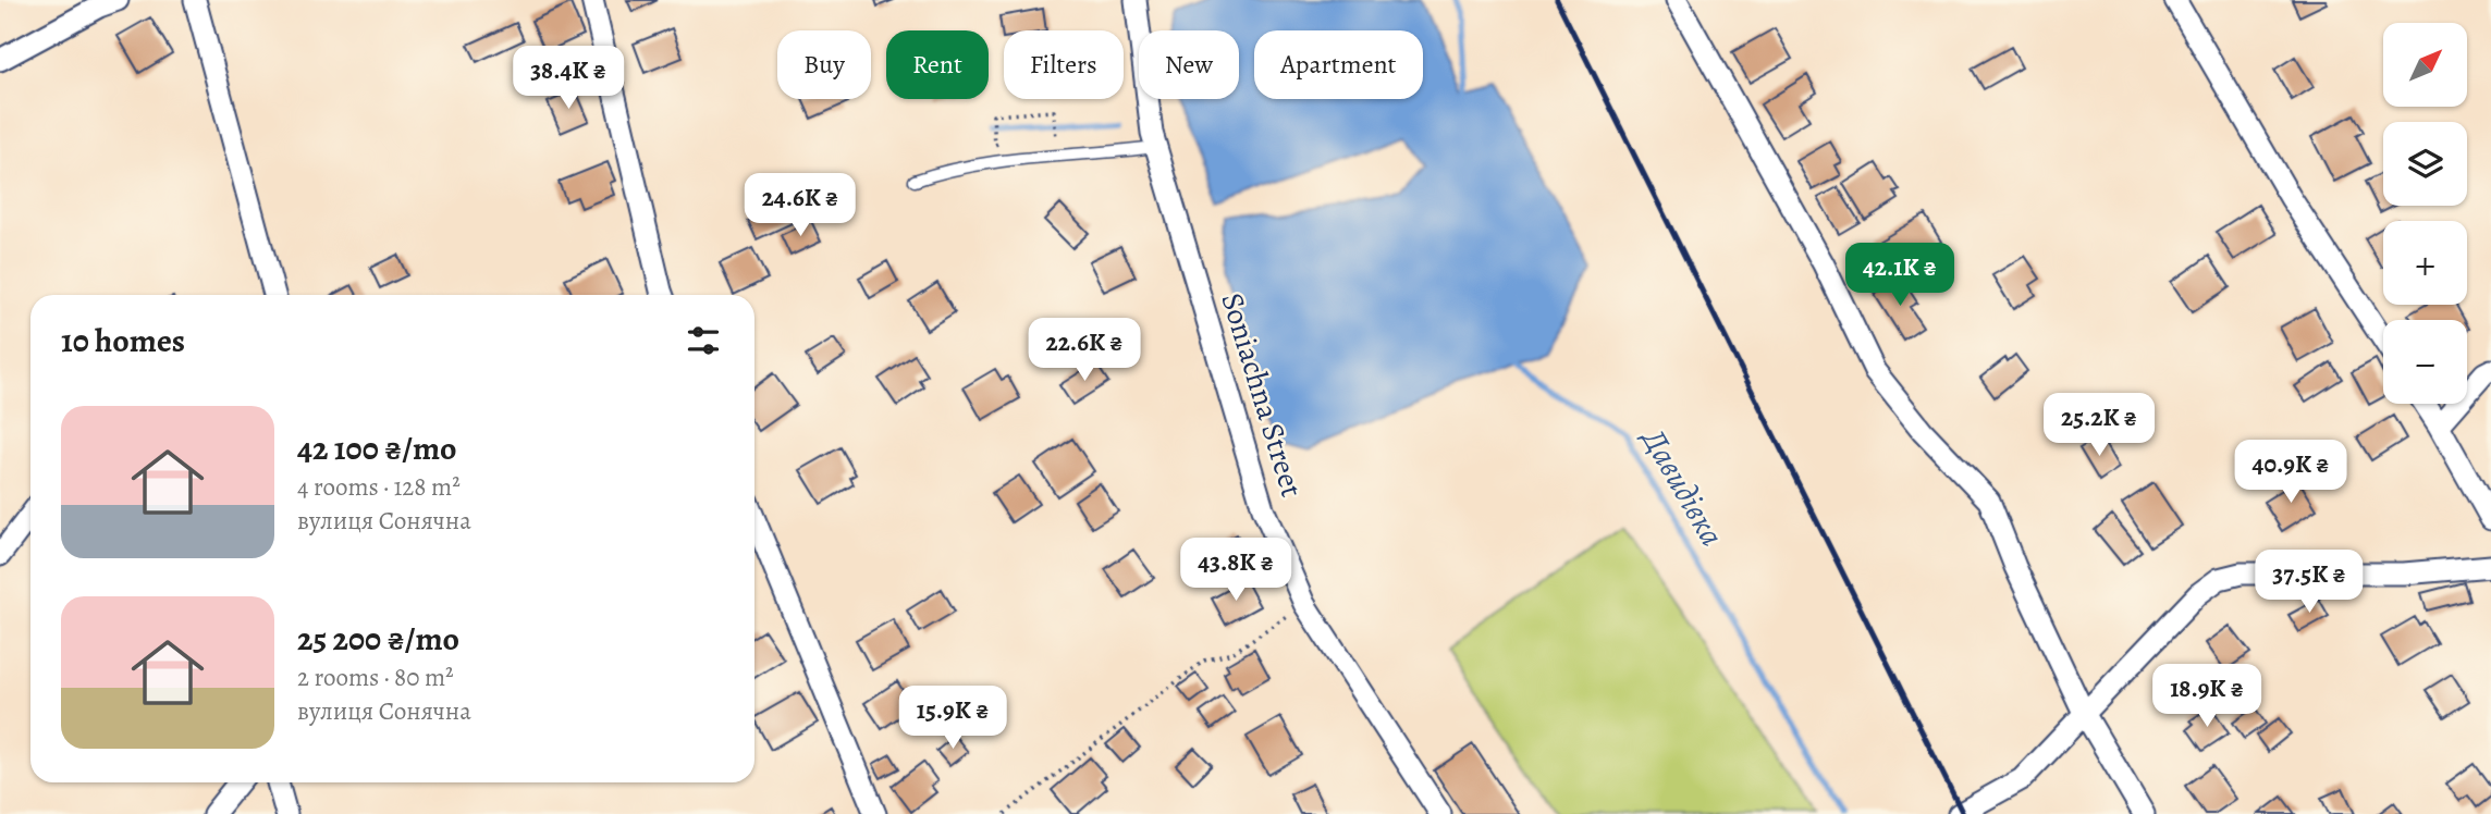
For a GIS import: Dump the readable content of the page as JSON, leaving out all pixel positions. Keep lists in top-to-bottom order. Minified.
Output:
{"streets":{"street":["Soniachna Street"]},"water":["Давидівка"],"north":"top right","page":{"map_buttons":["+","−"],"chip":["Buy","Rent","Filters","New","Apartment"],"price":["38.4K ₴","24.6K ₴","42.1K ₴","22.6K ₴","25.2K ₴","40.9K ₴","43.8K ₴","37.5K ₴","18.9K ₴","15.9K ₴"],"heading":"10 homes","list":[{"name":"42 100 ₴/mo","note":"4 rooms · 128 m² · вулиця Сонячна"},{"name":"25 200 ₴/mo","note":"2 rooms · 80 m² · вулиця Сонячна"}]}}
